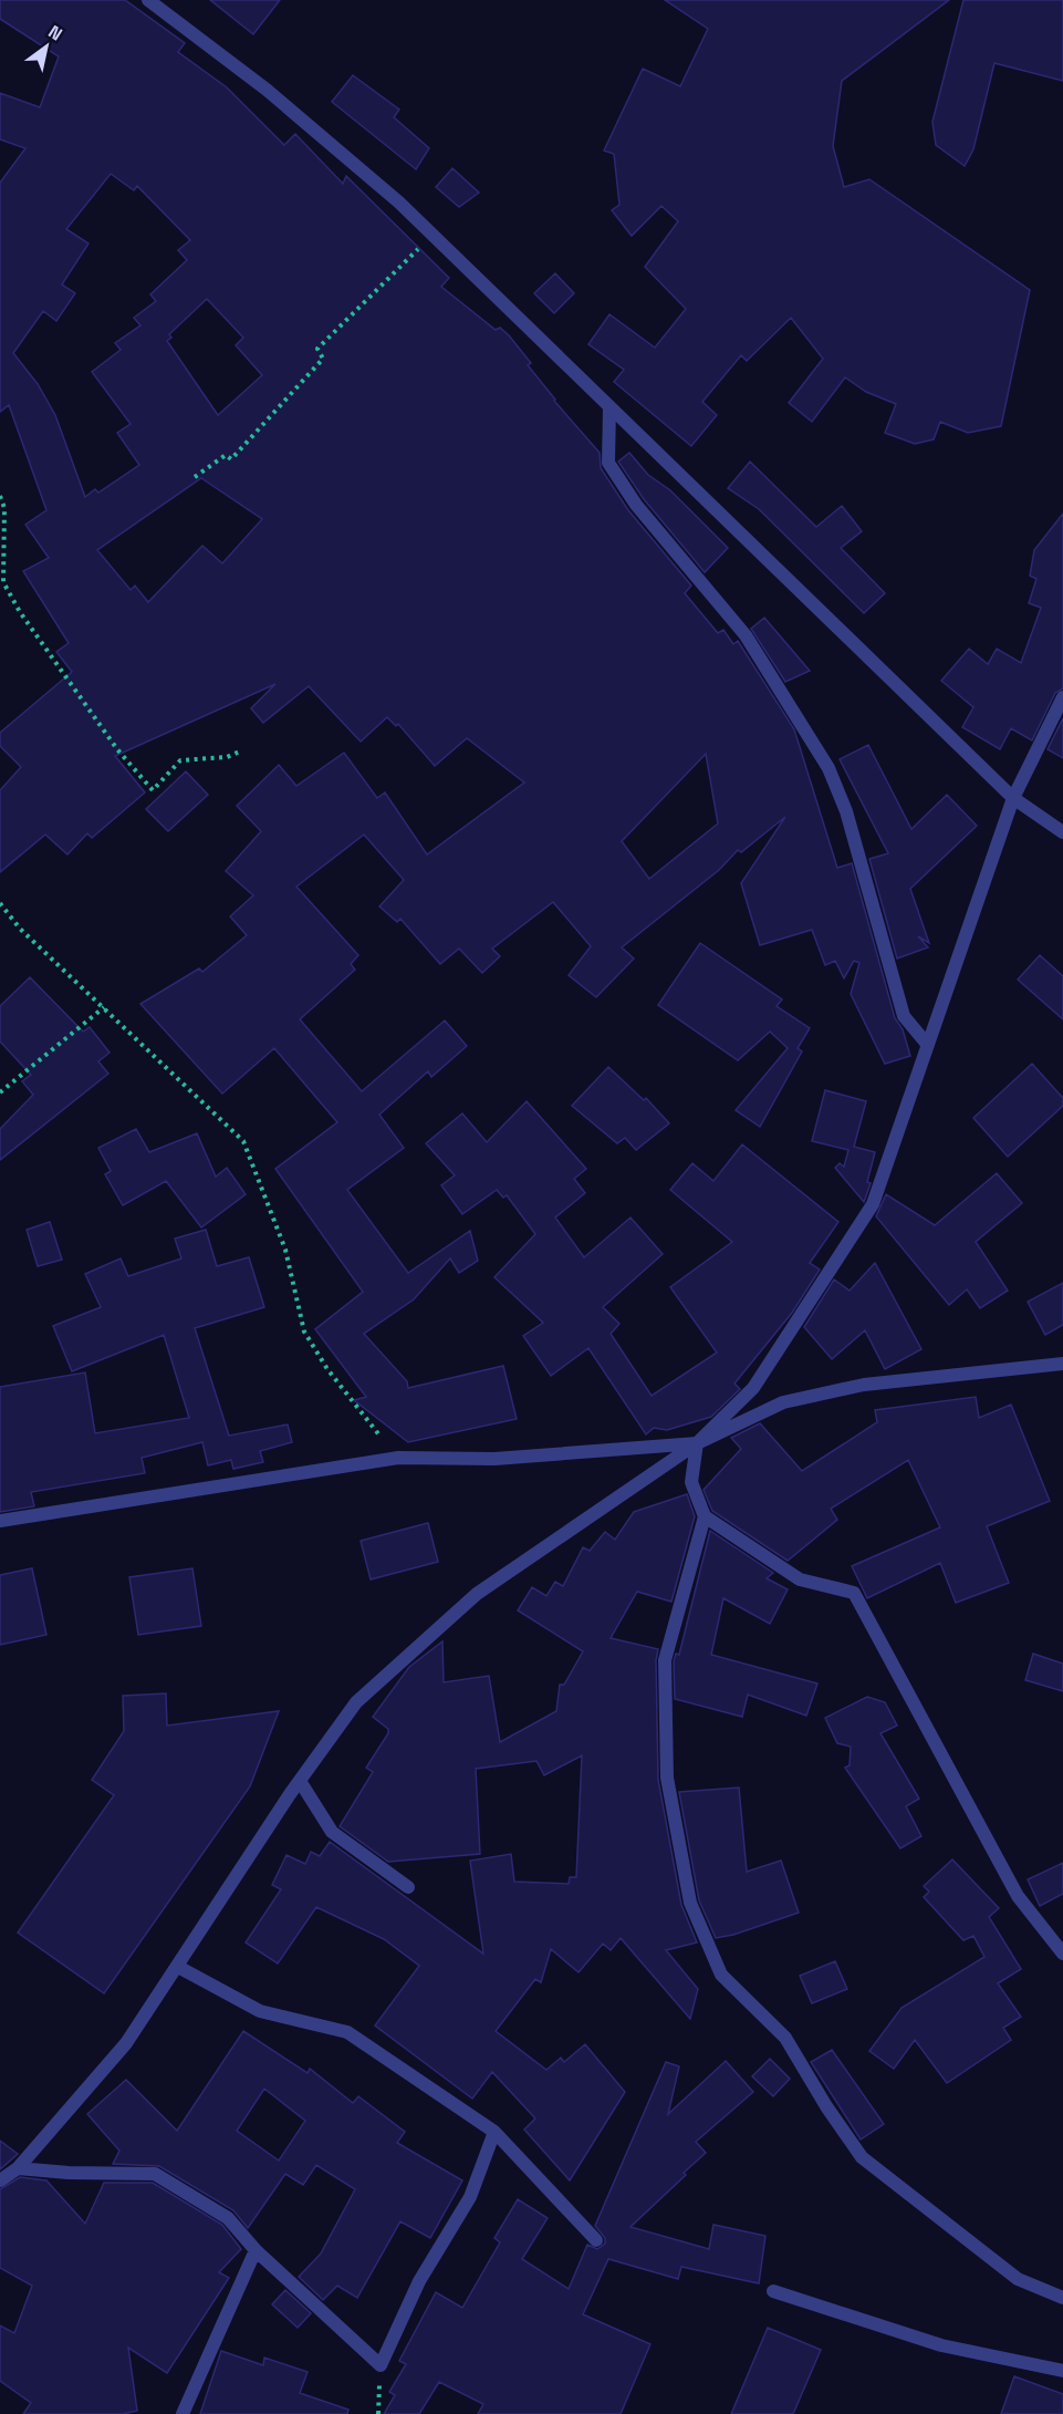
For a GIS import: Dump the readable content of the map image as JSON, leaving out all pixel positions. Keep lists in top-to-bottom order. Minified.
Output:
{"north":"top right"}
